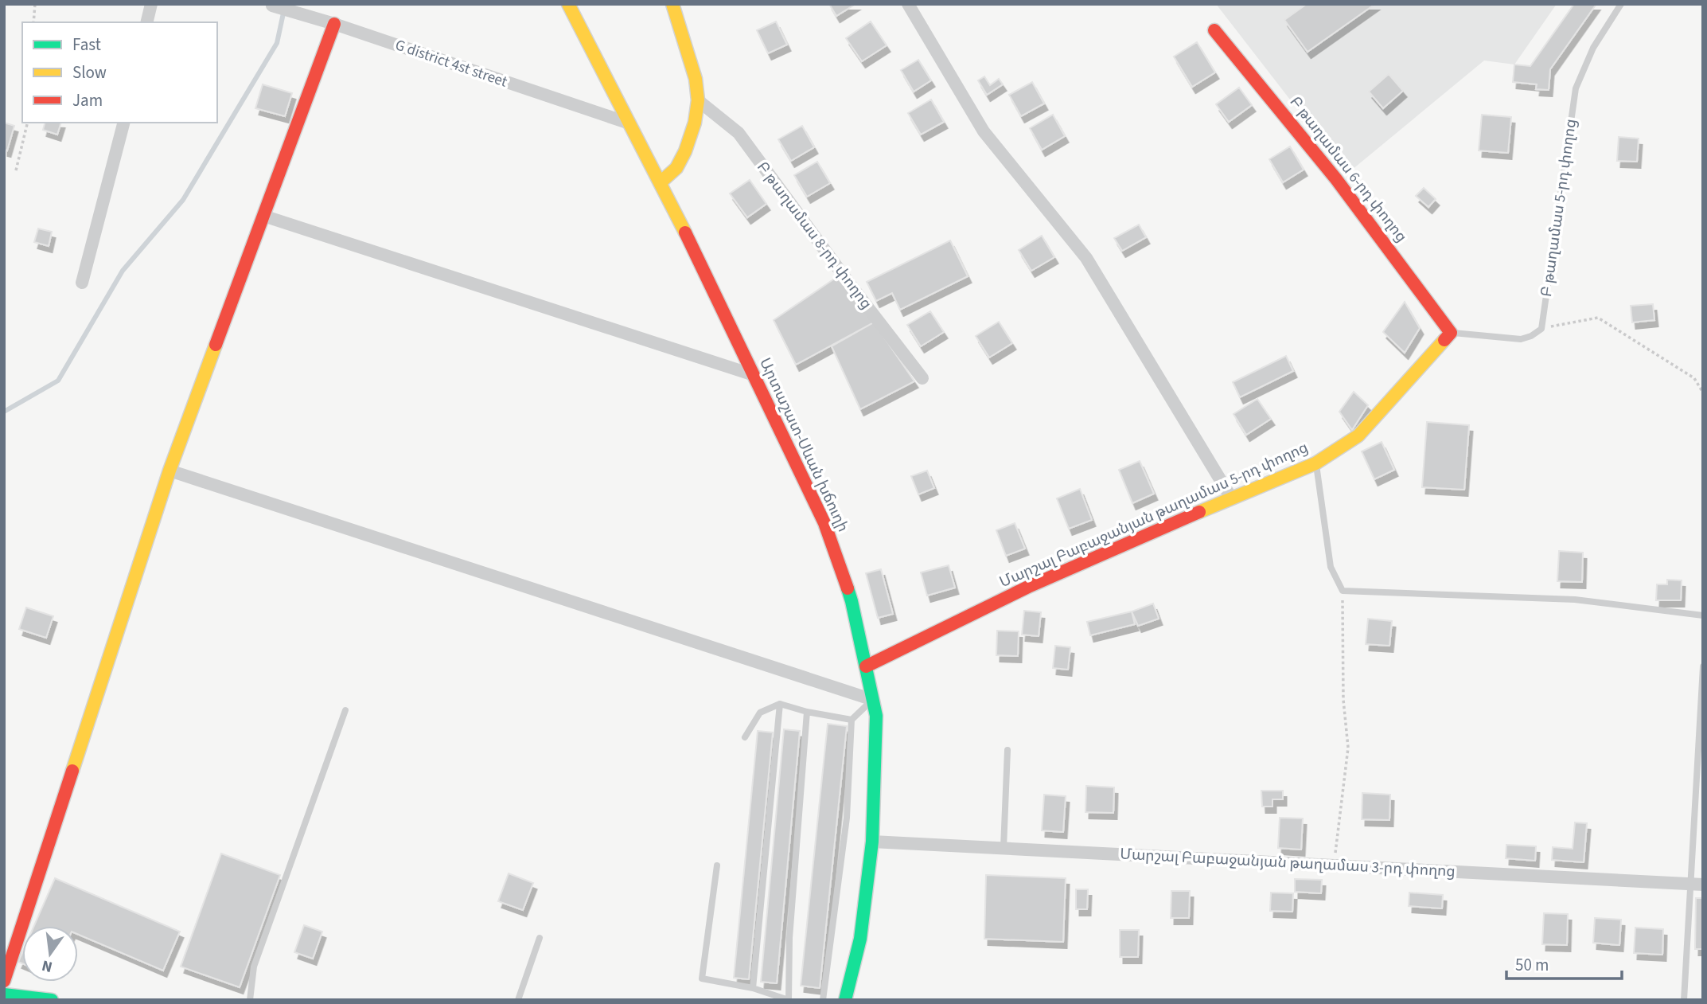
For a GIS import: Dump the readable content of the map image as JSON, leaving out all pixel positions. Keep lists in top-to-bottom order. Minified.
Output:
{"streets":{"street":["G district 4st street","Բ թաղամաս 6-րդ փողոց","Բ թաղամաս 8-րդ փողոց","Արտաշատ-Սևան խճուղի","Մարշալ Բաբաջանյան թաղամաս 5-րդ փողոց","Մարշալ Բաբաջանյան թաղամաս 3-րդ փողոց"],"lane":["Բ թաղամաս 5-րդ փողոց"]},"crossings":[["G district 4st street","Արտաշատ-Սևան խճուղի"],["Բ թաղամաս 6-րդ փողոց","Մարշալ Բաբաջանյան թաղամաս 5-րդ փողոց"],["Արտաշատ-Սևան խճուղի","Մարշալ Բաբաջանյան թաղամաս 5-րդ փողոց"],["Արտաշատ-Սևան խճուղի","Մարշալ Բաբաջանյան թաղամաս 3-րդ փողոց"]],"legend":["Fast","Slow","Jam"],"scale_bar":"50 m","north":"bottom"}
